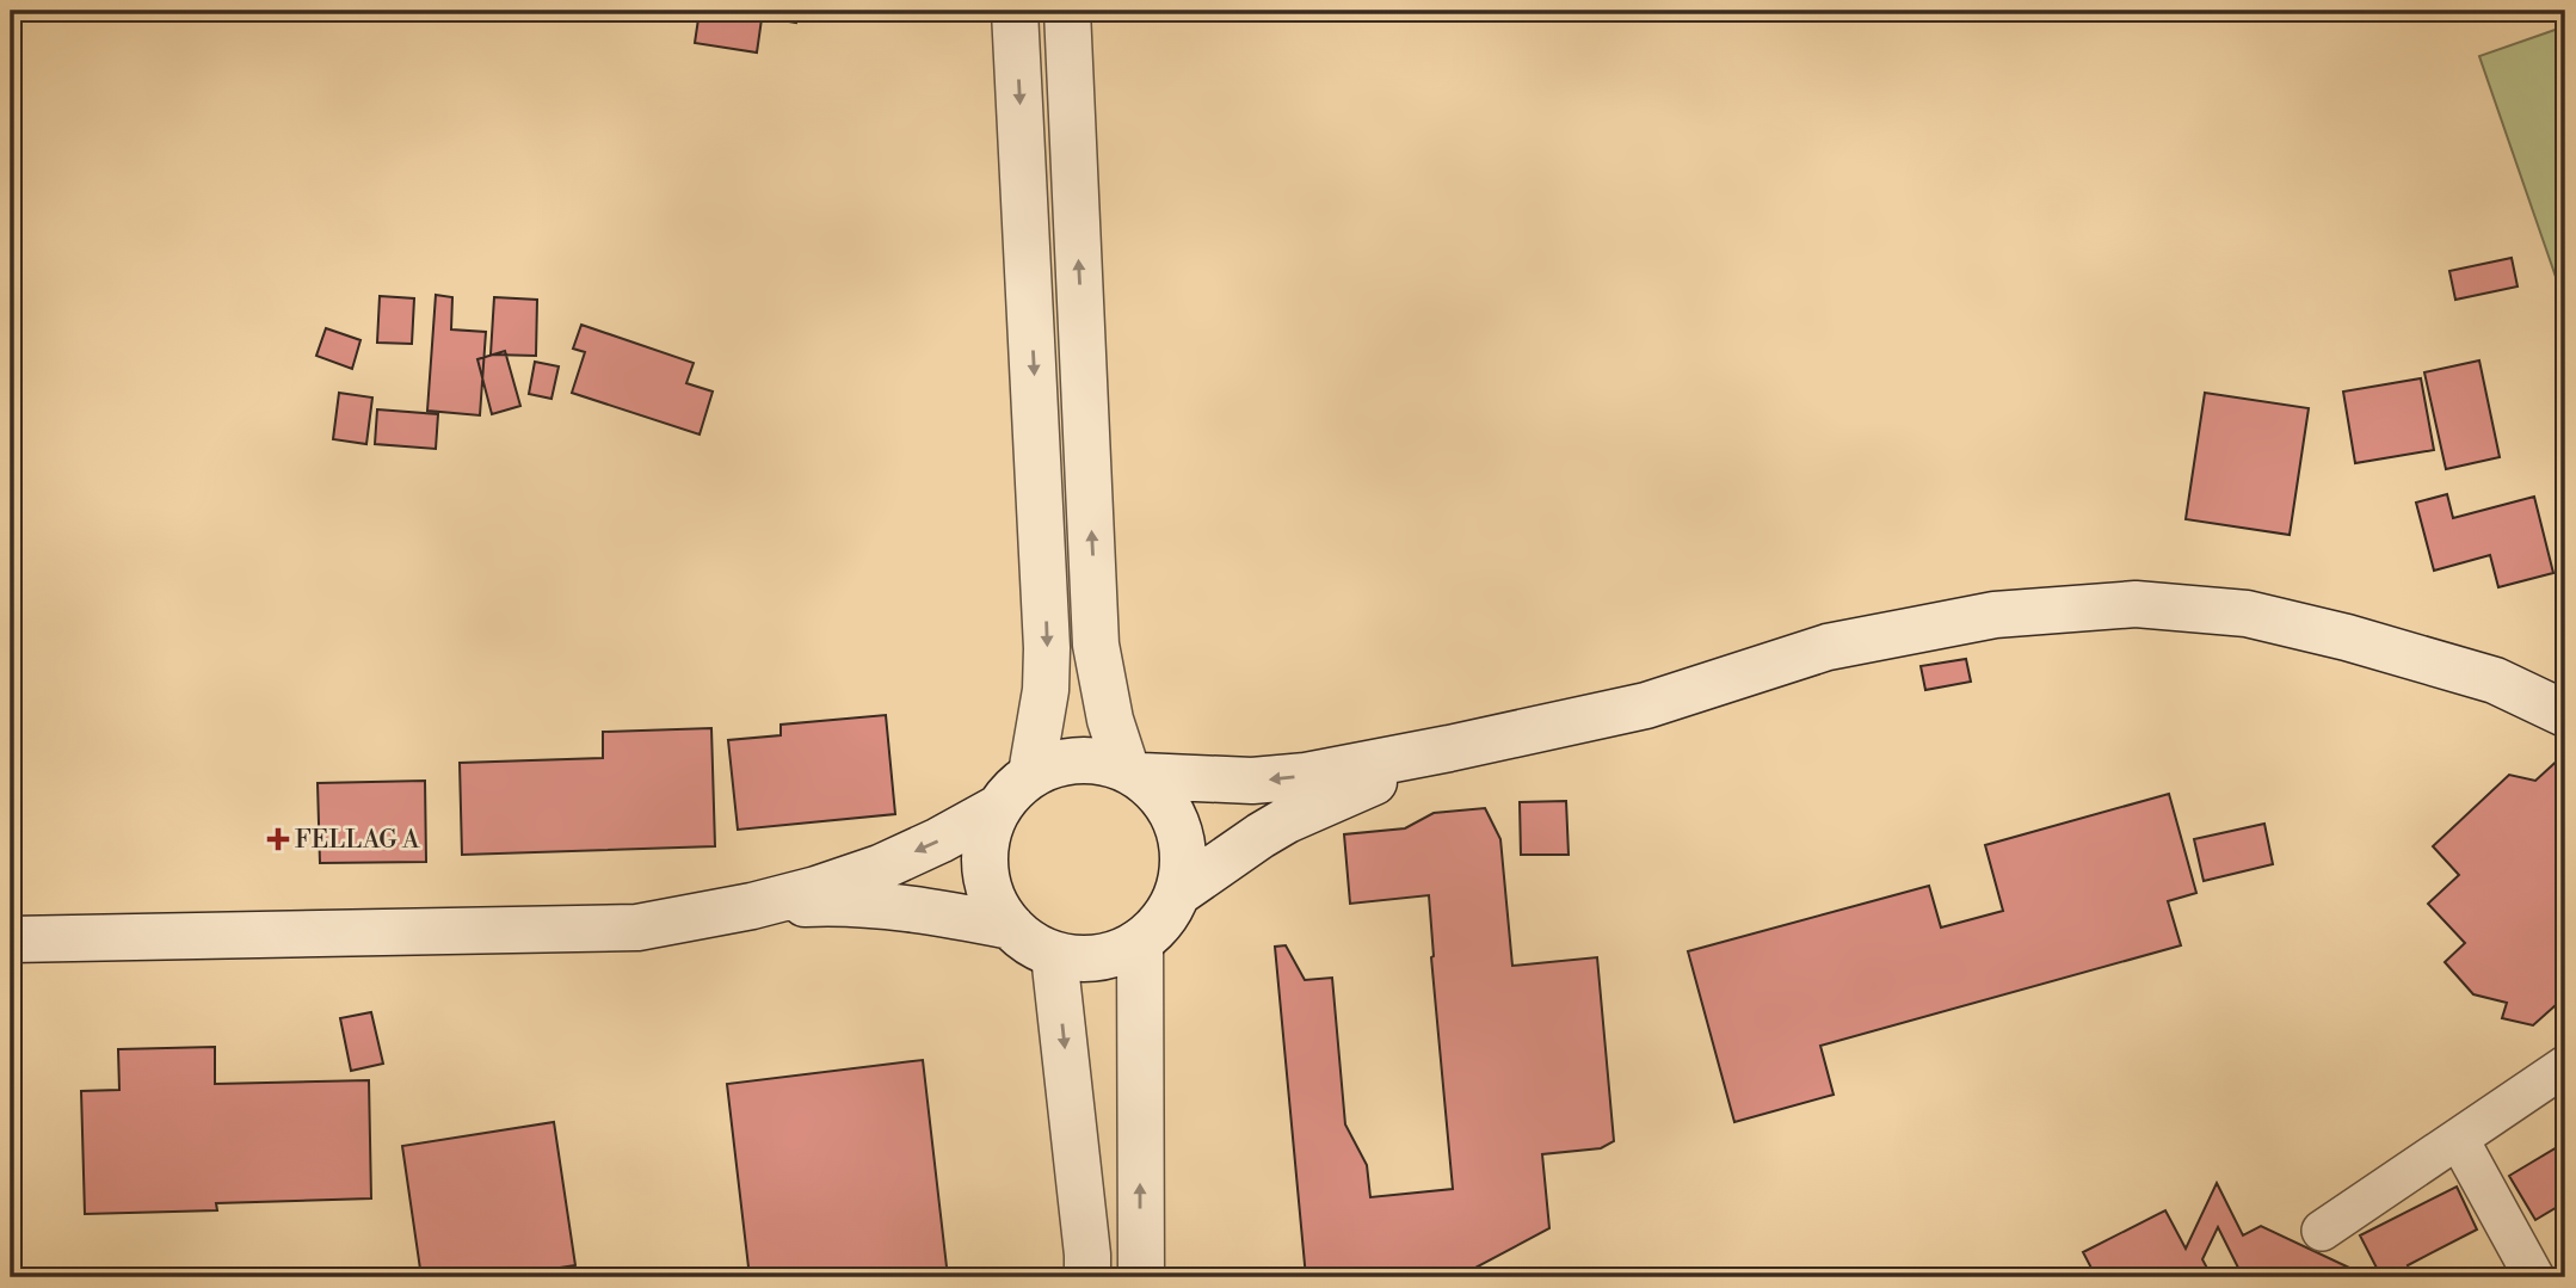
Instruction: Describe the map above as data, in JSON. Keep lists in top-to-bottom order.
{
  "places": {
    "health": ["FELLAG A"]
  }
}
